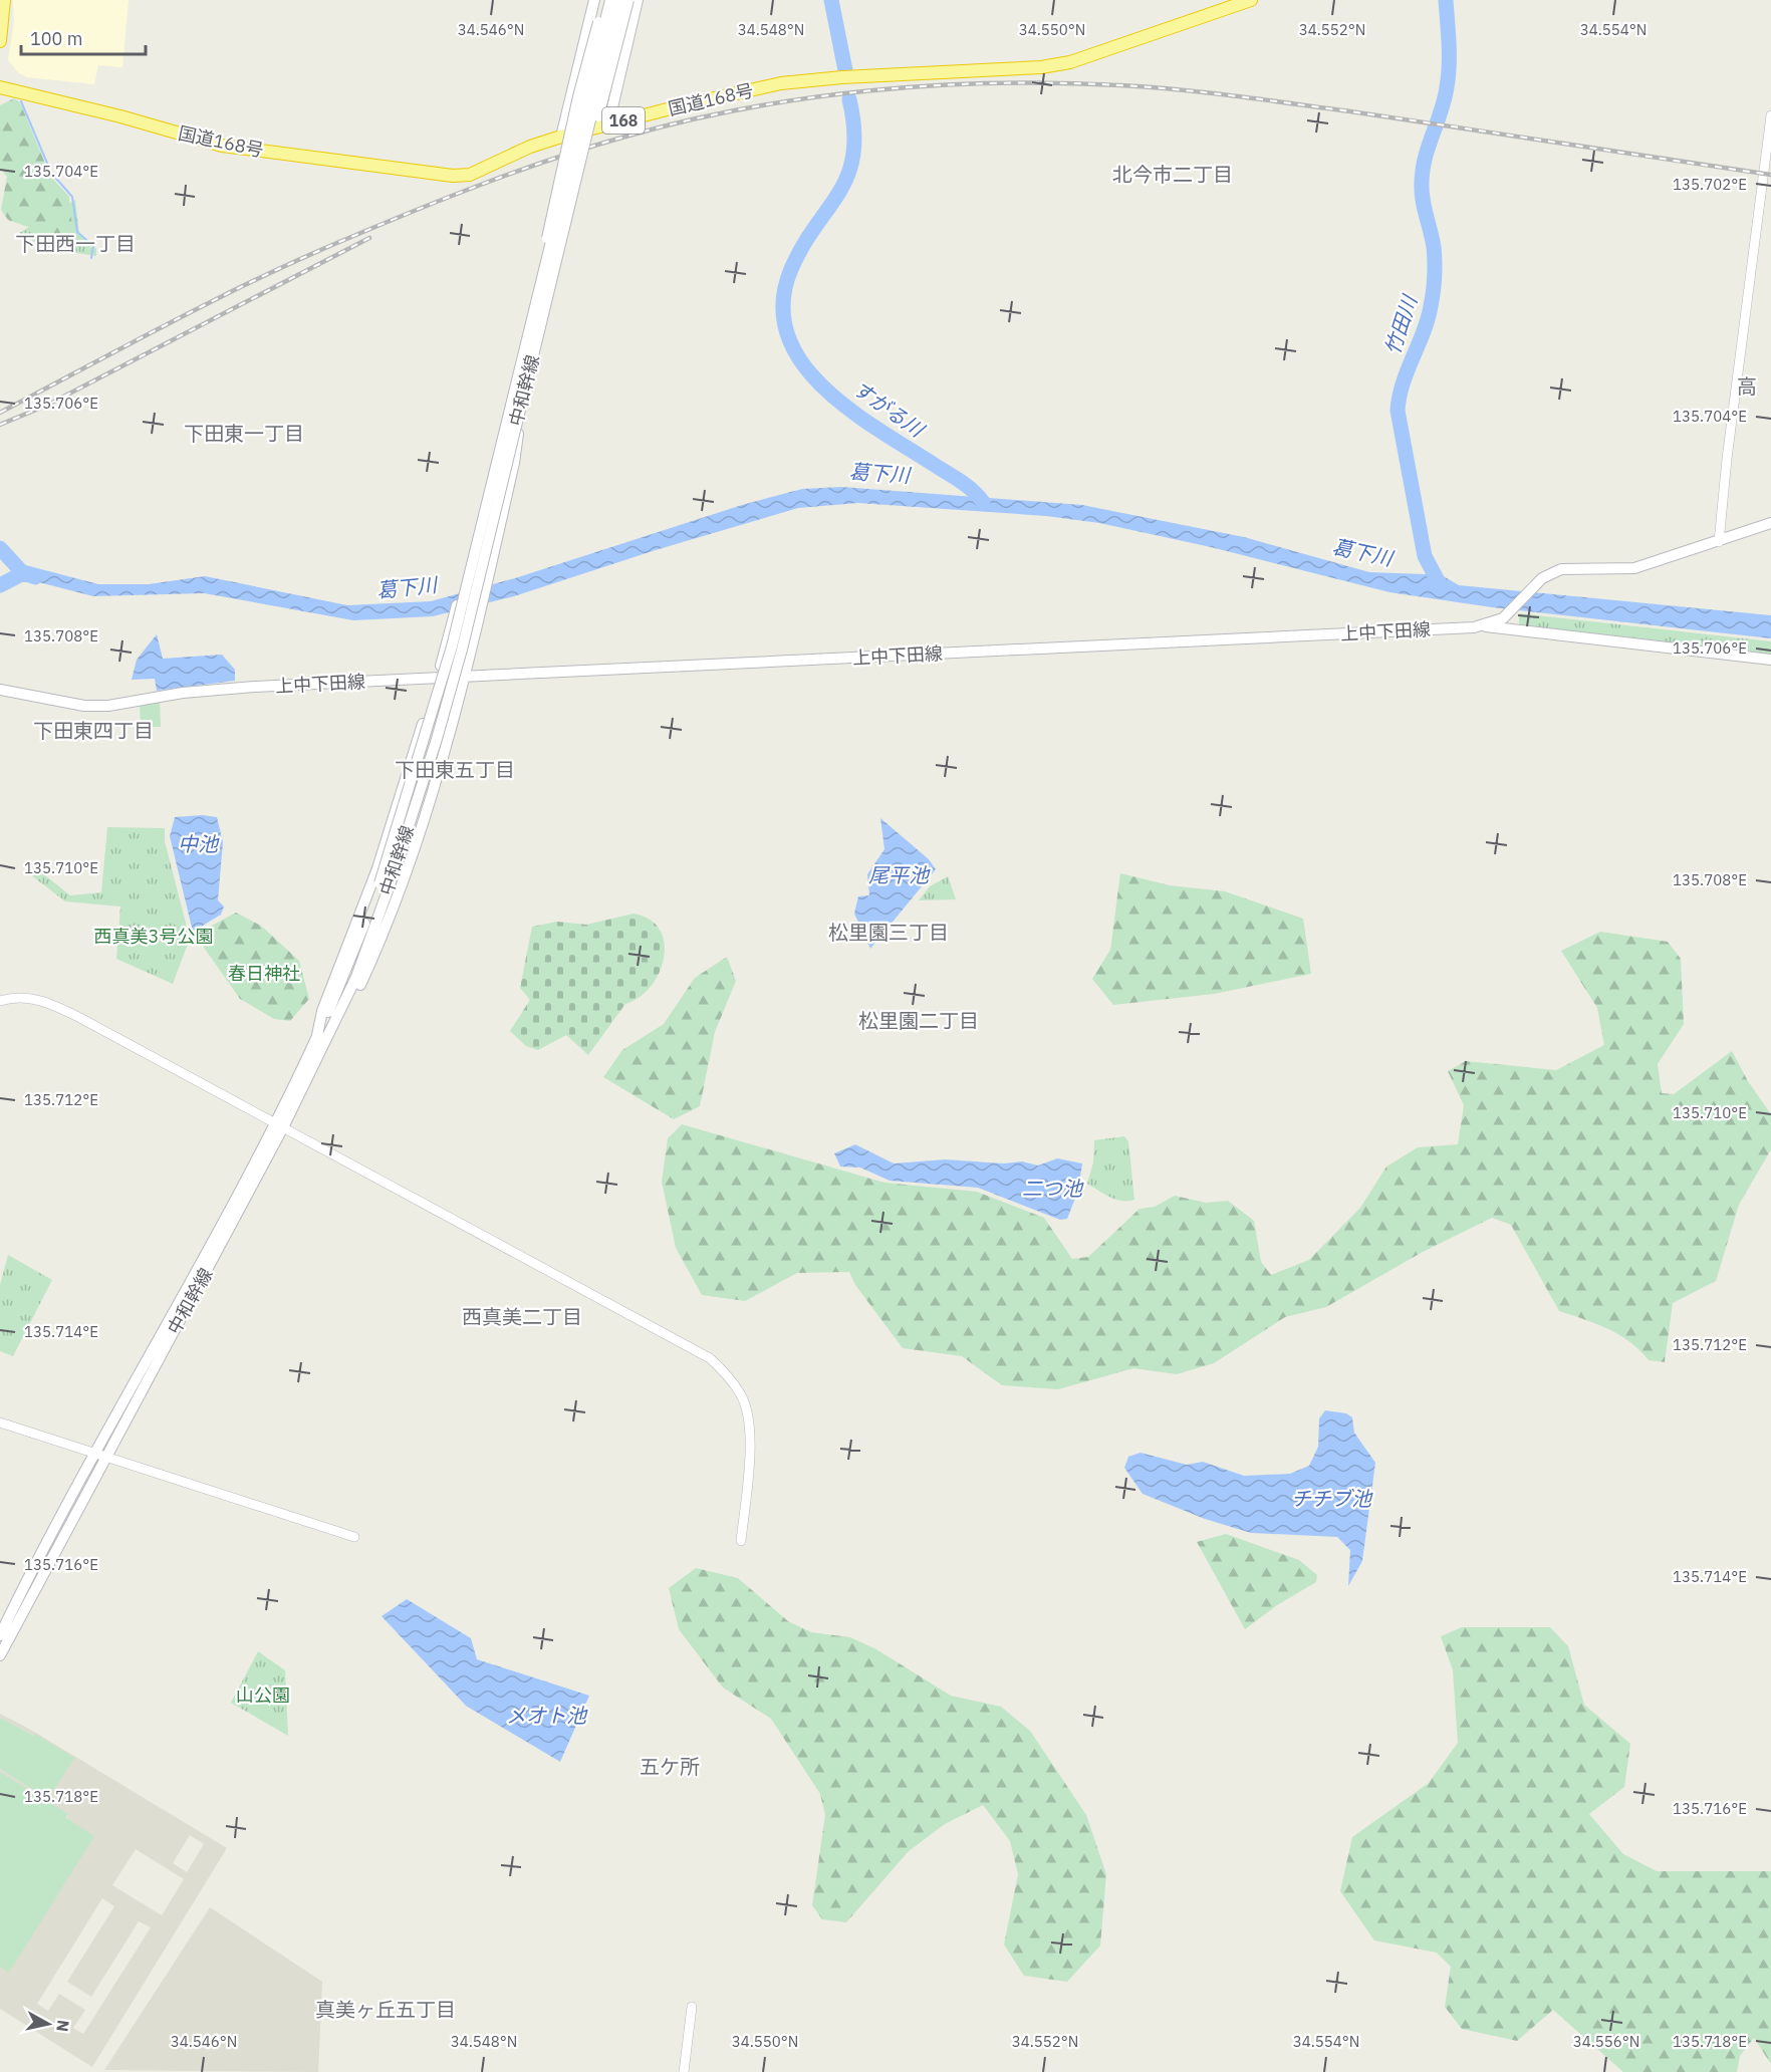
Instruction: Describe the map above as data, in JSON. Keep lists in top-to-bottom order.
{
  "streets": {
    "highway": ["国道168号", "168"],
    "main road": ["中和幹線", "上中下田線"]
  },
  "districts": [
    "北今市二丁目",
    "下田西一丁目",
    "高",
    "下田東一丁目",
    "下田東四丁目",
    "下田東五丁目",
    "松里園三丁目",
    "松里園二丁目",
    "西真美二丁目",
    "五ケ所",
    "真美ヶ丘五丁目"
  ],
  "water": [
    "竹田川",
    "すがる川",
    "葛下川",
    "中池",
    "尾平池",
    "二つ池",
    "チチブ池",
    "メオト池"
  ],
  "parks": ["西真美3号公園", "春日神社", "山公園"],
  "scale_bar": "100 m",
  "north": "right",
  "coordinates": [
    "34.546°N",
    "34.548°N",
    "34.550°N",
    "34.552°N",
    "34.554°N",
    "135.704°E",
    "135.702°E",
    "135.706°E",
    "135.708°E",
    "135.710°E",
    "135.712°E",
    "135.714°E",
    "135.716°E",
    "135.718°E",
    "34.556°N"
  ]
}
